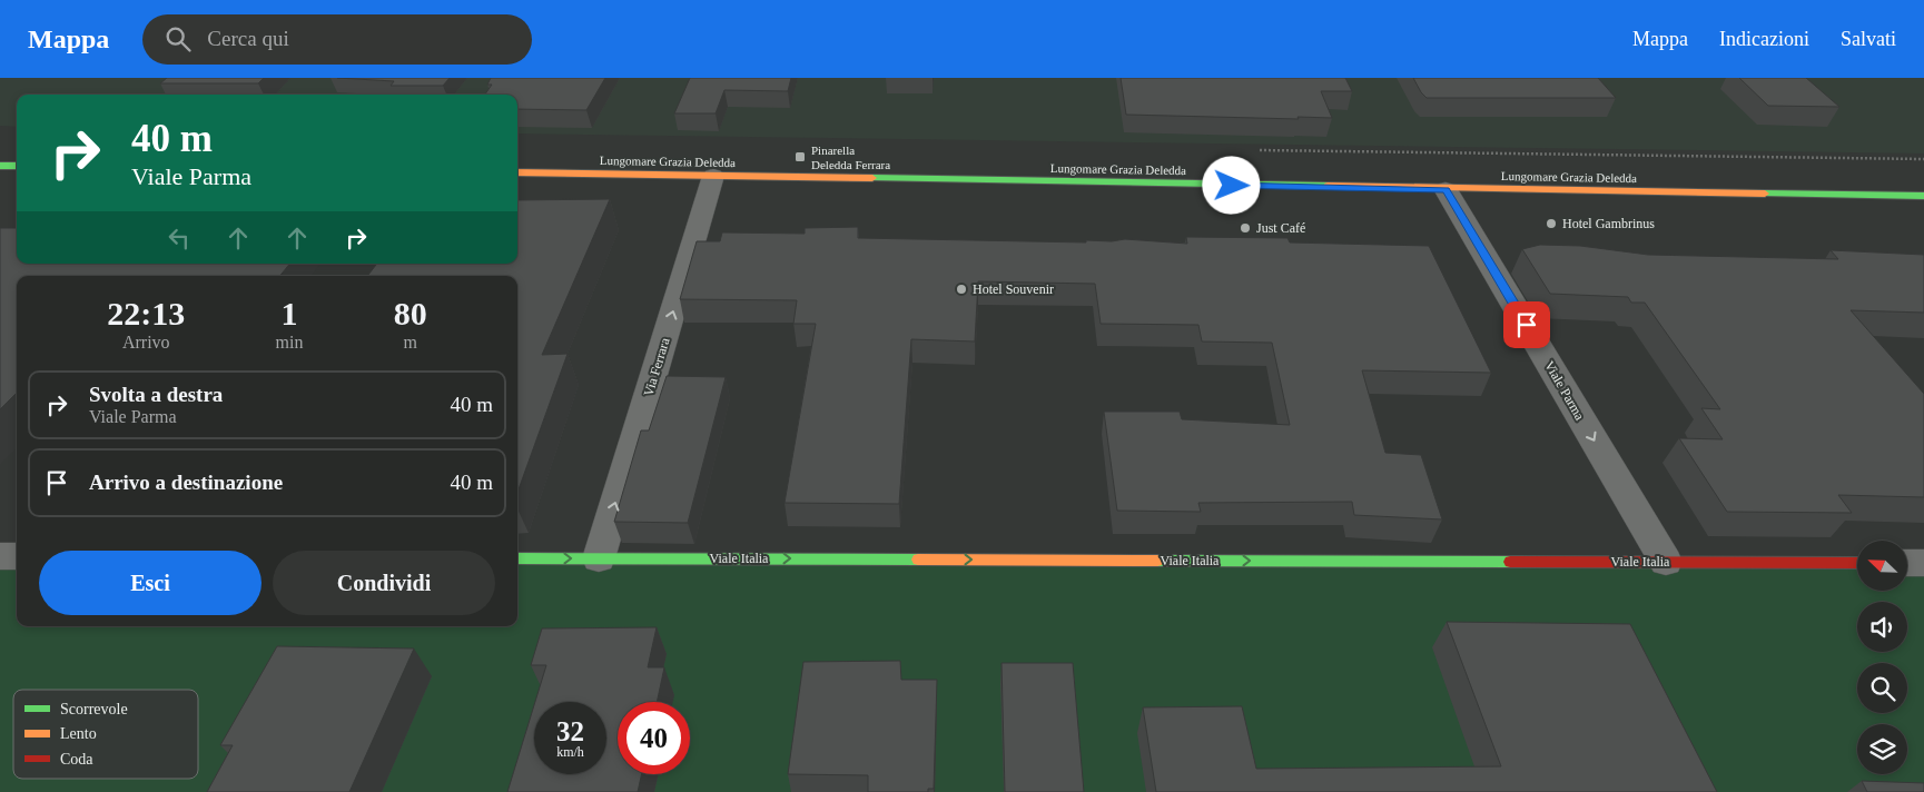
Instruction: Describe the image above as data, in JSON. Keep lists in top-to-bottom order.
{
  "streets": {
    "street": [
      "Lungomare Grazia Deledda",
      "Via Ferrara",
      "Viale Parma",
      "Viale Italia"
    ]
  },
  "crossings": [
    ["Lungomare Grazia Deledda", "Via Ferrara"],
    ["Lungomare Grazia Deledda", "Viale Parma"],
    ["Via Ferrara", "Viale Italia"],
    ["Viale Parma", "Viale Italia"]
  ],
  "one_way": ["Via Ferrara", "Viale Parma", "Viale Italia"],
  "places": {
    "transit": ["Pinarella Deledda Ferrara"],
    "other": ["Hotel Gambrinus", "Just Café", "Hotel Souvenir"]
  },
  "legend": ["Scorrevole", "Lento", "Coda"],
  "north": "top left",
  "page": {
    "header": "Mappa",
    "search": "Cerca qui",
    "nav": ["Mappa", "Indicazioni", "Salvati"],
    "turn": ["40 m", "Viale Parma"],
    "eta": [
      "22:13",
      "Arrivo",
      "1",
      "min",
      "80",
      "m"
    ],
    "list": [
      {
        "name": "Svolta a destra",
        "note": "Viale Parma",
        "value": "40 m"
      },
      {
        "name": "Arrivo a destinazione",
        "value": "40 m"
      }
    ],
    "buttons": ["Esci", "Condividi"],
    "speed": "32 km/h",
    "limit": "40"
  }
}
